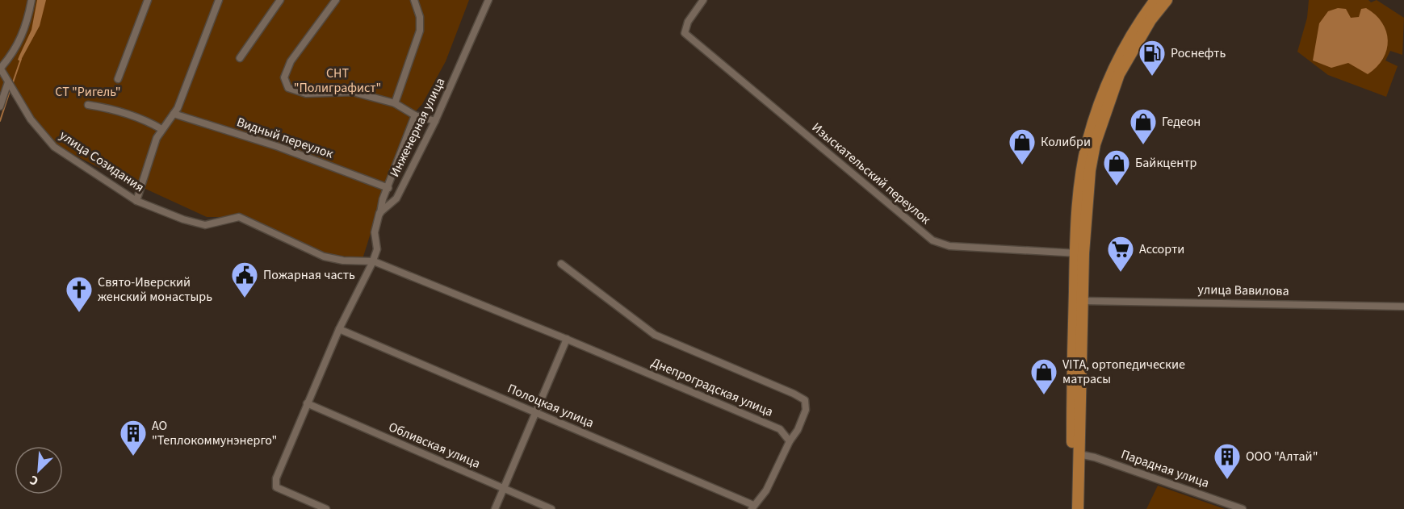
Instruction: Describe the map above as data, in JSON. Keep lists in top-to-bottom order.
{
  "streets": {
    "street": [
      "Инженерная улица",
      "Видный переулок",
      "улица Созидания",
      "Изыскательский переулок",
      "улица Вавилова",
      "Днепроградская улица",
      "Полоцкая улица",
      "Обливская улица",
      "Парадная улица"
    ]
  },
  "crossings": [
    ["улица Созидания", "Днепроградская улица"]
  ],
  "parks": ["СНТ \"Полиграфист\"", "СТ \"Ригель\""],
  "places": {
    "fuel station": ["Роснефть"],
    "shop": [
      "Гедеон",
      "Колибри",
      "Байкцентр",
      "VITA, ортопедические матрасы"
    ],
    "supermarket": ["Ассорти"],
    "public building": ["Пожарная часть"],
    "church": ["Свято-Иверский женский монастырь"],
    "building": ["АО \"Теплокоммунэнерго\"", "ООО \"Алтай\""]
  },
  "north": "bottom left"
}
